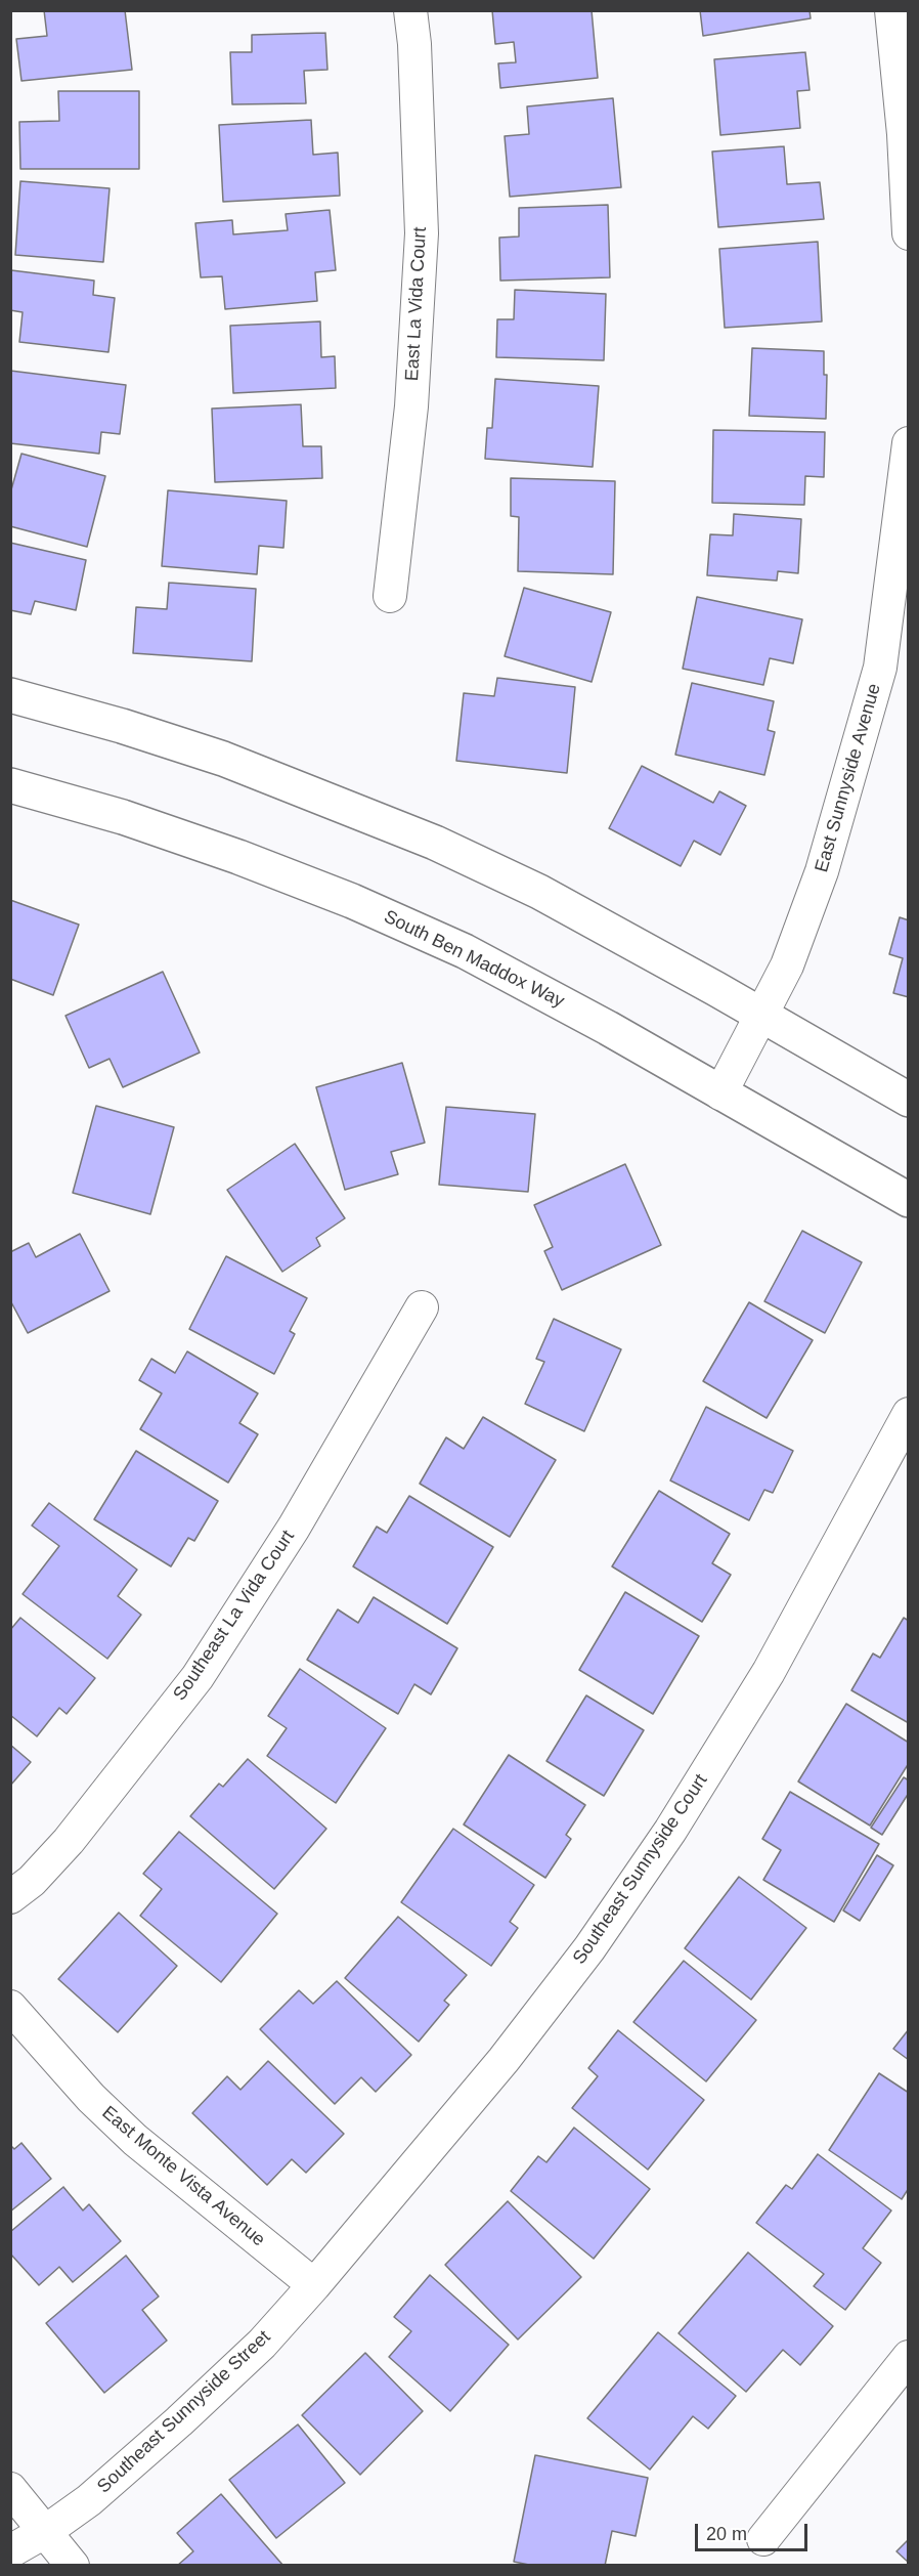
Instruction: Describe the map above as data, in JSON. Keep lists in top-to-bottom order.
{
  "streets": {
    "main road": ["South Ben Maddox Way"],
    "street": [
      "East La Vida Court",
      "East Sunnyside Avenue",
      "Southeast La Vida Court",
      "Southeast Sunnyside Court",
      "East Monte Vista Avenue",
      "Southeast Sunnyside Street"
    ]
  },
  "crossings": [
    ["East Sunnyside Avenue", "South Ben Maddox Way"],
    ["Southeast Sunnyside Court", "East Monte Vista Avenue"],
    ["Southeast Sunnyside Court", "Southeast Sunnyside Street"],
    ["East Monte Vista Avenue", "Southeast Sunnyside Street"]
  ],
  "scale_bar": "20 m"
}
